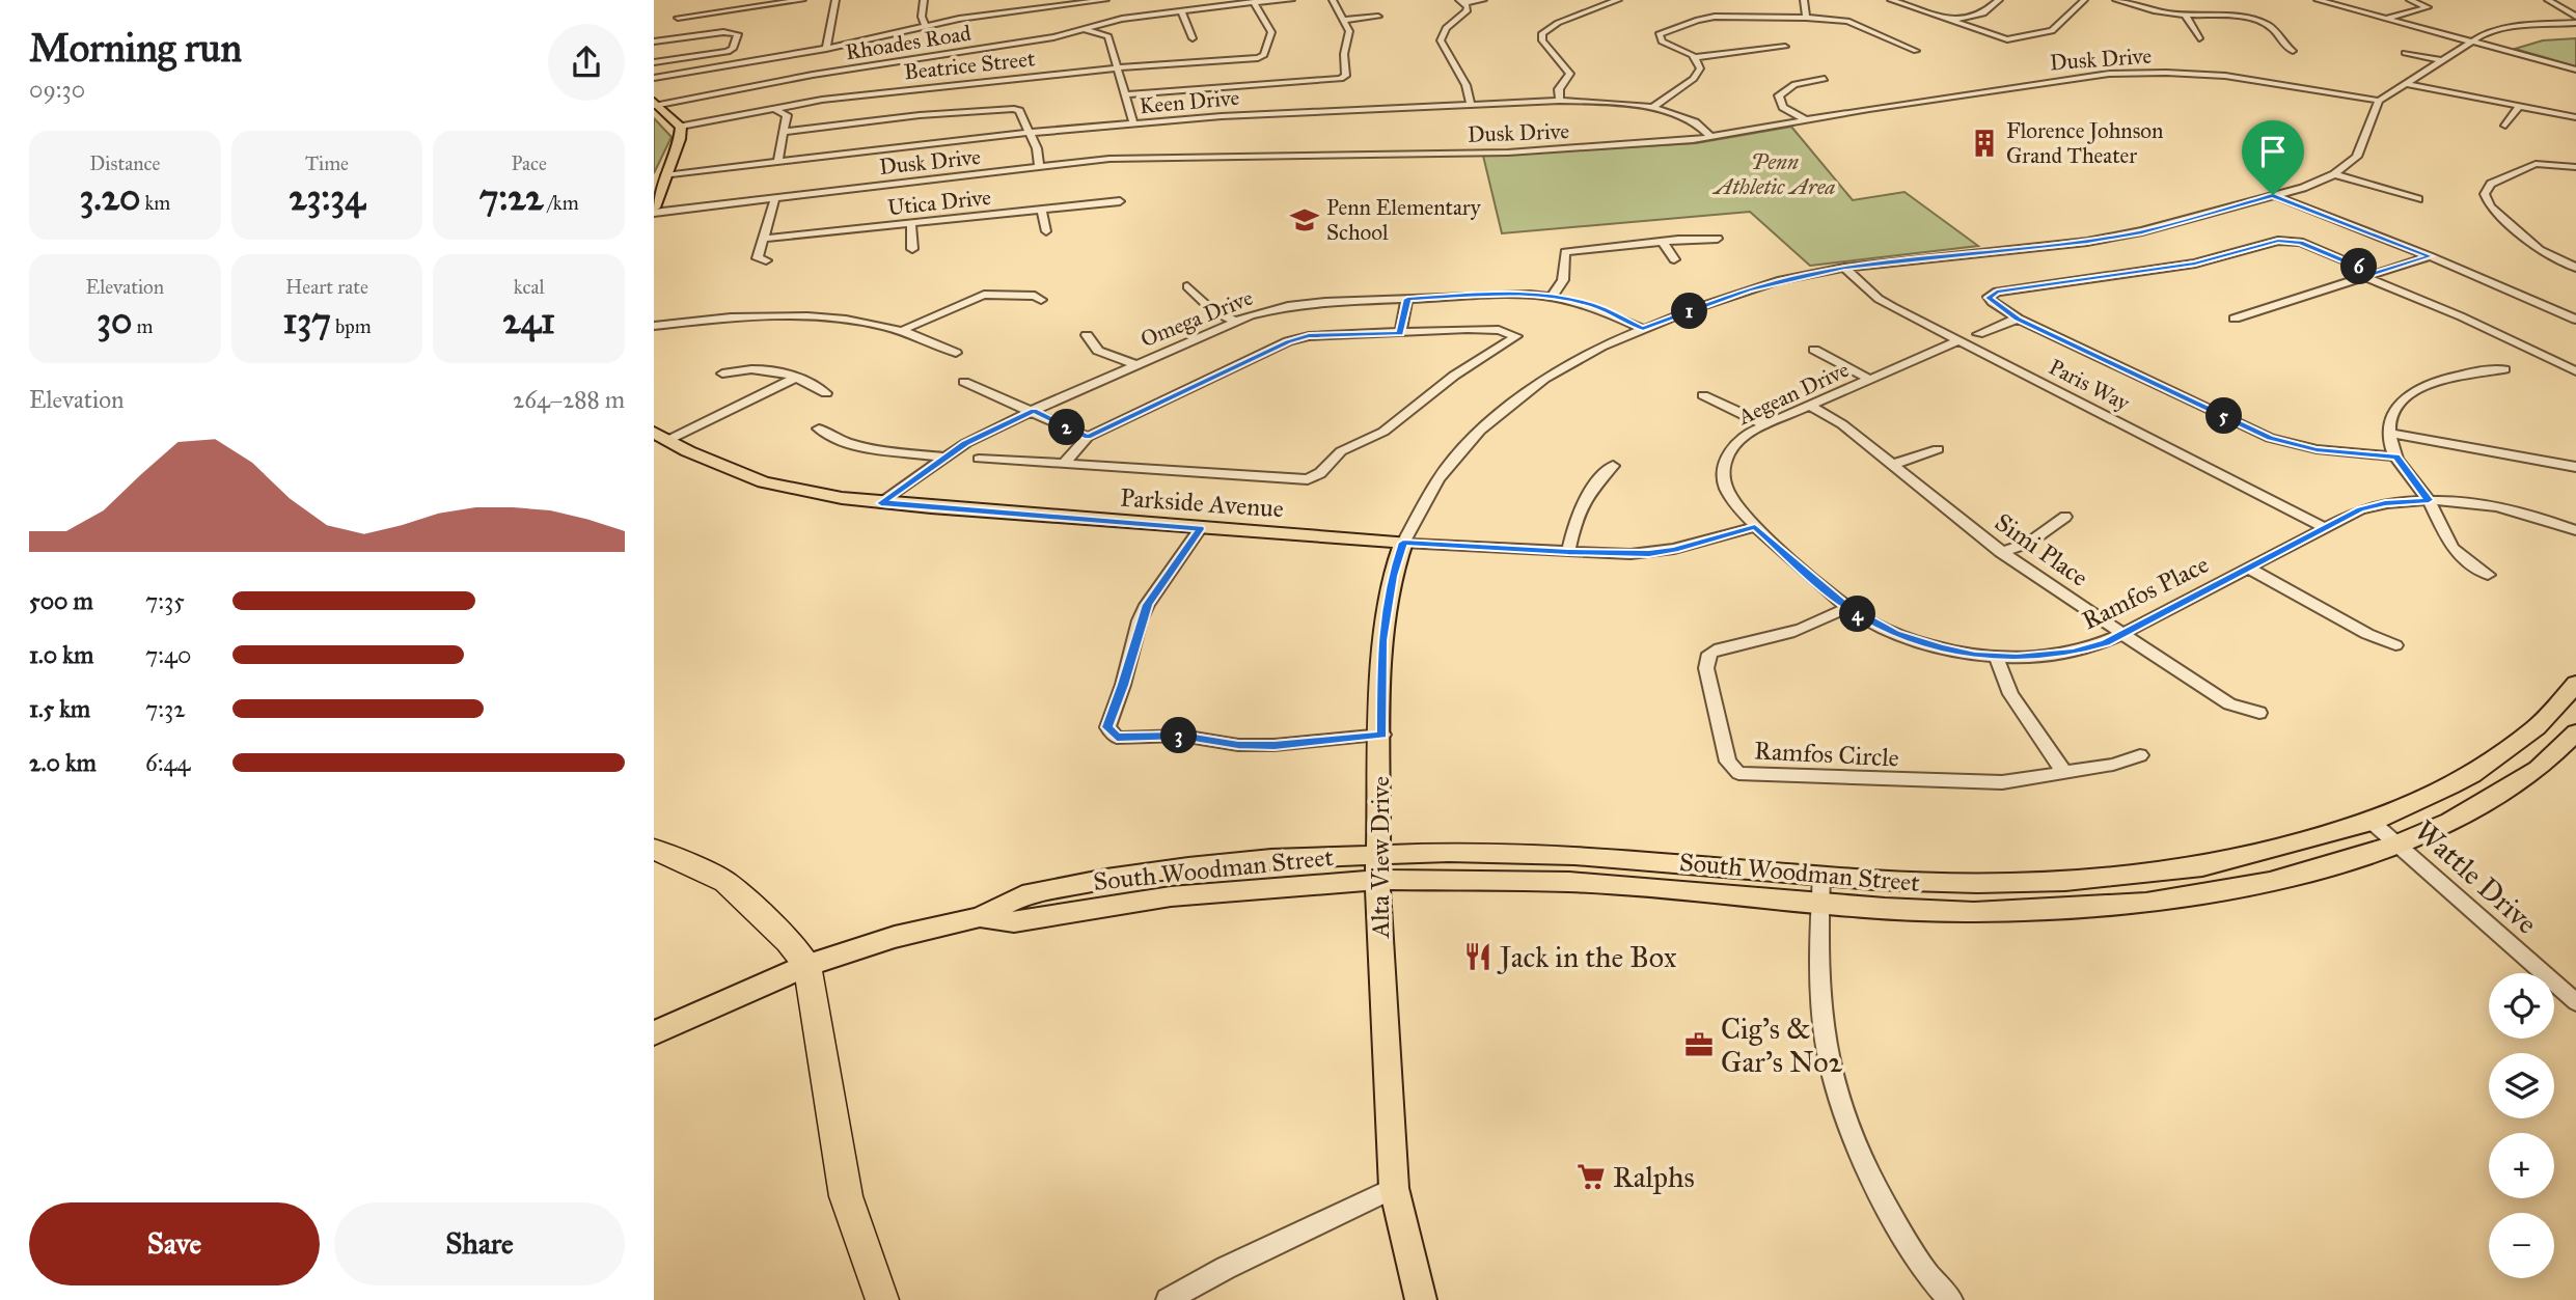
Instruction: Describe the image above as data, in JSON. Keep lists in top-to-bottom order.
{
  "streets": {
    "main road": ["Parkside Avenue", "Alta View Drive", "South Woodman Street"],
    "street": [
      "Rhoades Road",
      "Dusk Drive",
      "Beatrice Street",
      "Keen Drive",
      "Utica Drive",
      "Omega Drive",
      "Paris Way",
      "Aegean Drive",
      "Simi Place",
      "Ramfos Place",
      "Ramfos Circle",
      "Wattle Drive"
    ]
  },
  "crossings": [
    ["Rhoades Road", "Beatrice Street"],
    ["Dusk Drive", "Keen Drive"],
    ["Dusk Drive", "Alta View Drive"],
    ["Omega Drive", "Parkside Avenue"],
    ["Omega Drive", "Alta View Drive"],
    ["Paris Way", "Aegean Drive"],
    ["Paris Way", "Ramfos Place"],
    ["Paris Way", "Alta View Drive"],
    ["Aegean Drive", "Parkside Avenue"],
    ["Aegean Drive", "Simi Place"],
    ["Aegean Drive", "Ramfos Place"],
    ["Parkside Avenue", "Ramfos Place"],
    ["Parkside Avenue", "Alta View Drive"],
    ["Simi Place", "Ramfos Place"],
    ["Ramfos Place", "Ramfos Circle"],
    ["Alta View Drive", "South Woodman Street"],
    ["South Woodman Street", "Wattle Drive"]
  ],
  "parks": ["Penn Athletic Area"],
  "places": {
    "building": ["Florence Johnson Grand Theater"],
    "school or university": ["Penn Elementary School"],
    "restaurant": ["Jack in the Box"],
    "office": ["Cig's & Gar's No2"],
    "supermarket": ["Ralphs"]
  },
  "page": {
    "heading": ["Morning run", "09:30"],
    "stats": [
      ["Distance", "3.20 km"],
      ["Time", "23:34"],
      ["Pace", "7:22 /km"],
      ["Elevation", "30 m"],
      ["Heart rate", "137 bpm"],
      ["kcal", "241"]
    ],
    "pins": [
      "6",
      "1",
      "5",
      "2",
      "4",
      "3"
    ],
    "chart": ["Elevation", "264–288 m"],
    "list": [
      {
        "name": "500 m",
        "note": "7:35"
      },
      {
        "name": "1.0 km",
        "note": "7:40"
      },
      {
        "name": "1.5 km",
        "note": "7:32"
      },
      {
        "name": "2.0 km",
        "note": "6:44"
      }
    ],
    "map_buttons": ["+", "−"],
    "buttons": ["Save", "Share"]
  }
}
